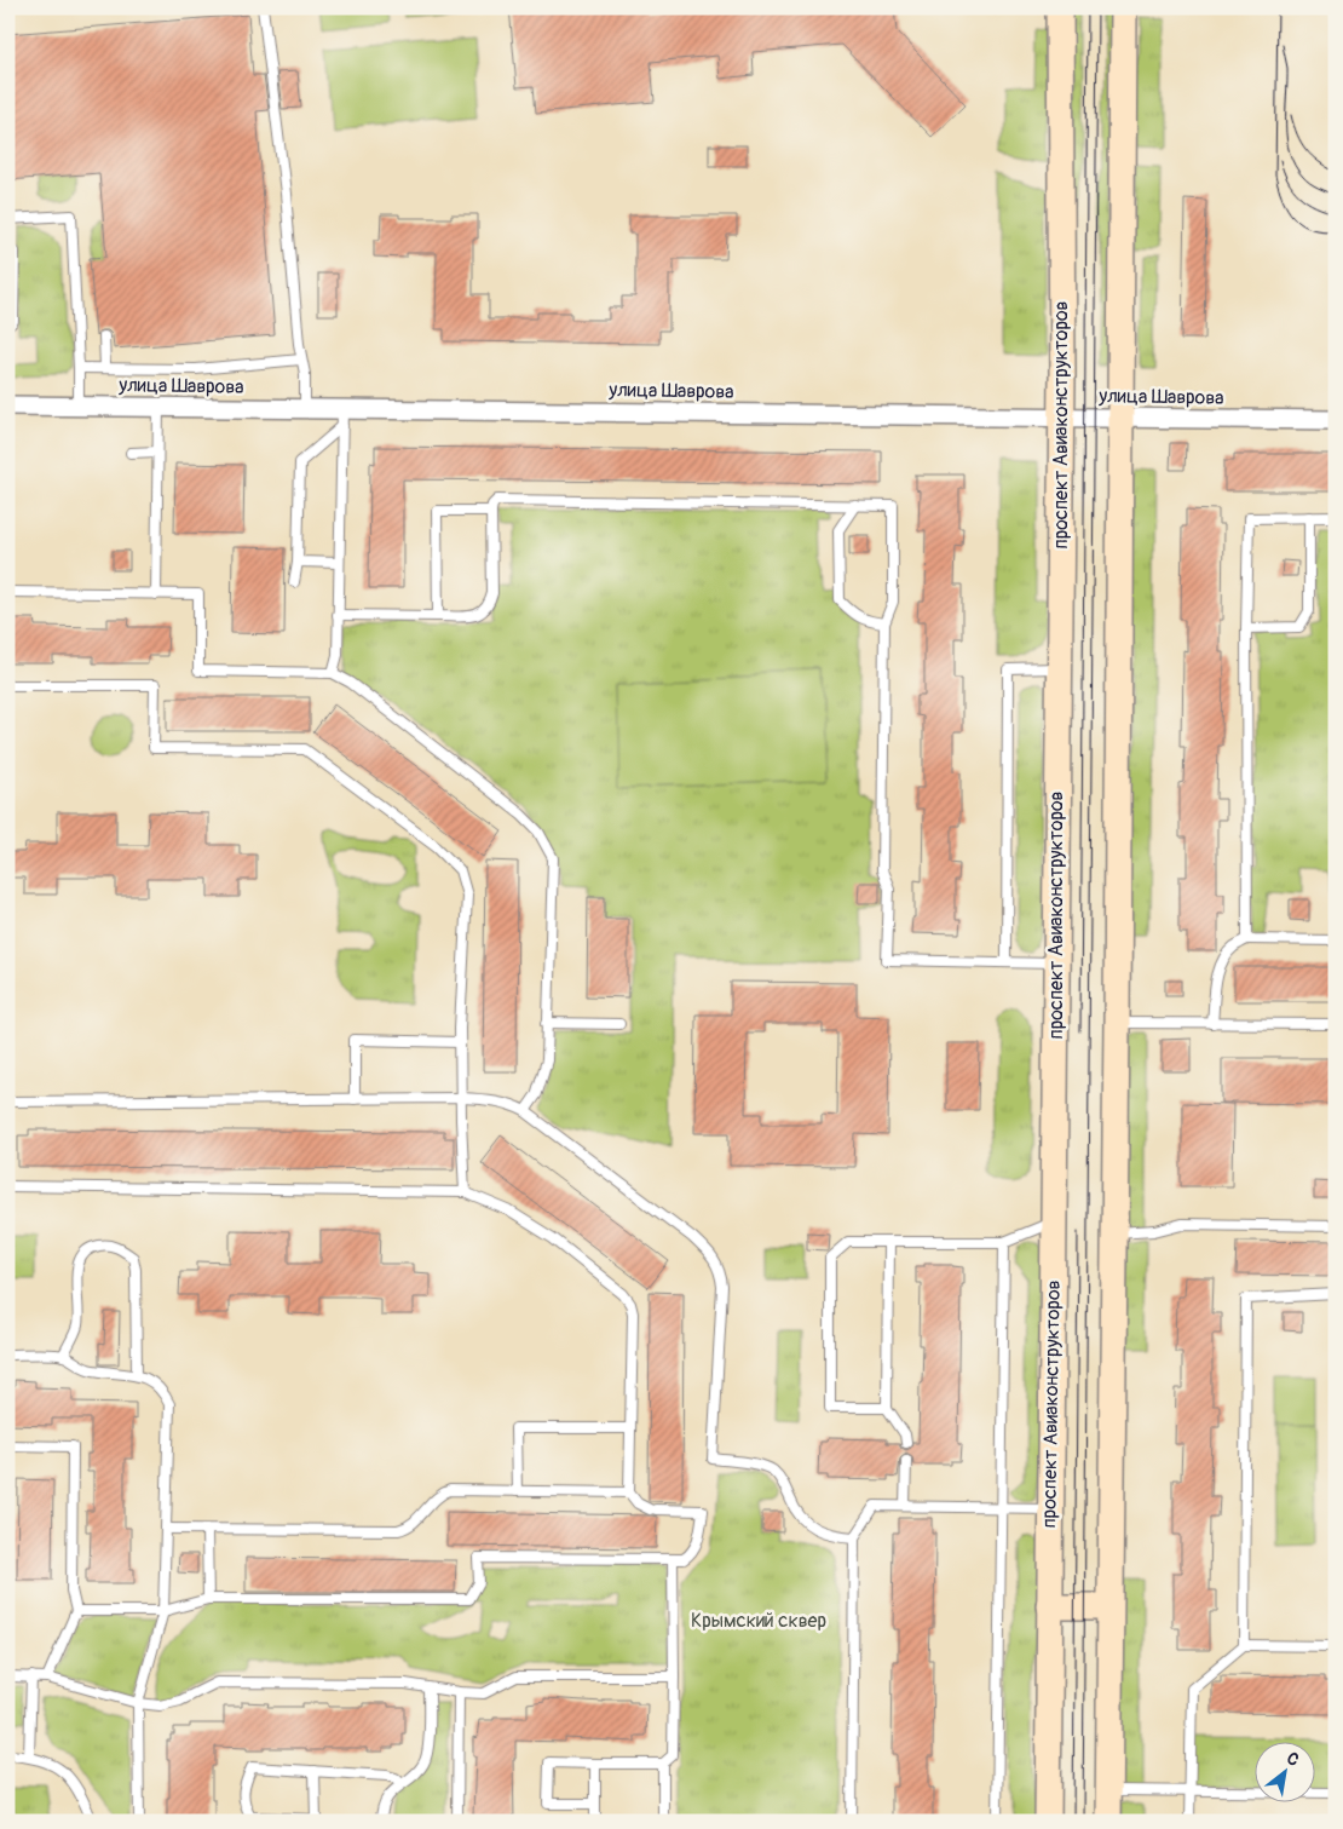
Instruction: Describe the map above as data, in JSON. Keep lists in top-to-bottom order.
{
  "streets": {
    "street": ["улица Шаврова", "проспект Авиаконструкторов"]
  },
  "crossings": [
    ["улица Шаврова", "проспект Авиаконструкторов"]
  ],
  "parks": ["Крымский сквер"],
  "north": "top right"
}
